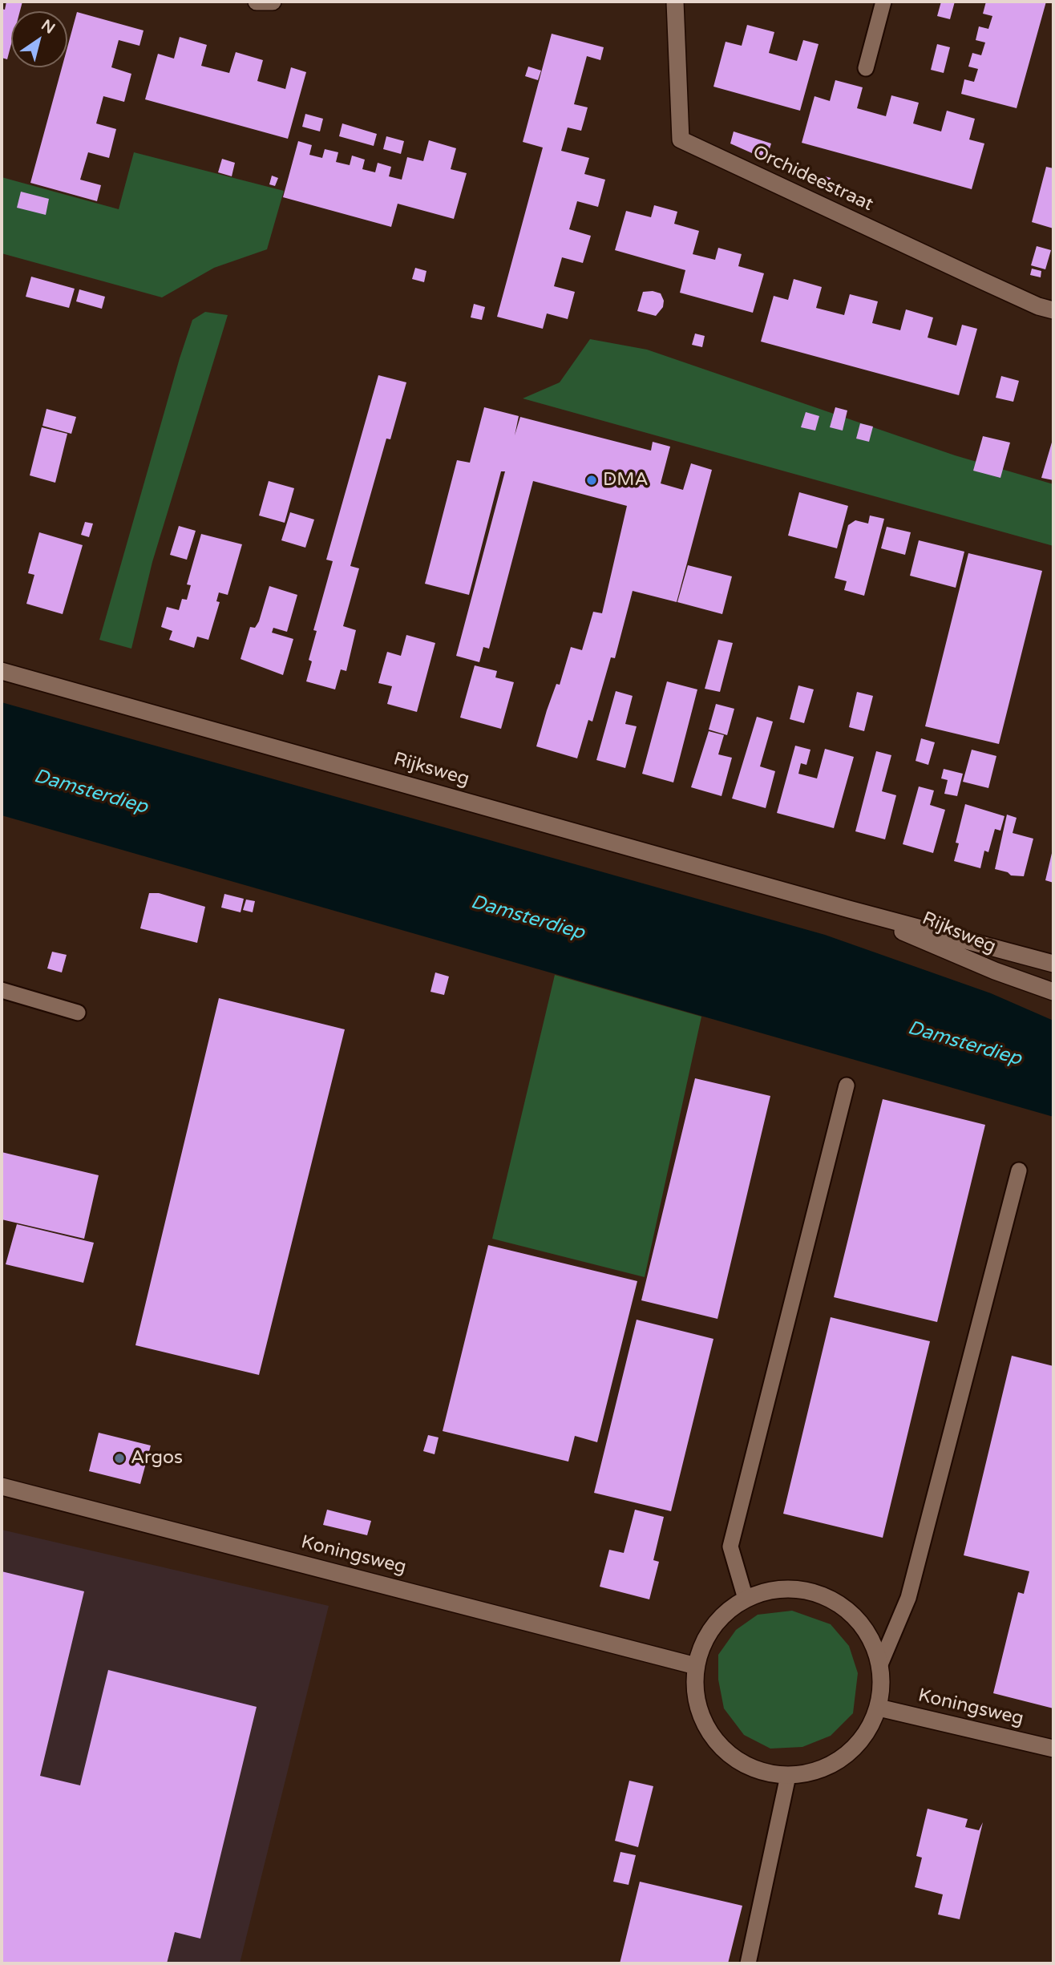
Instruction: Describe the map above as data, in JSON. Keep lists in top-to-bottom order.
{
  "streets": {
    "street": ["Orchideestraat", "Rijksweg", "Koningsweg"]
  },
  "water": ["Damsterdiep"],
  "places": ["DMA", "Argos"],
  "north": "top right"
}
